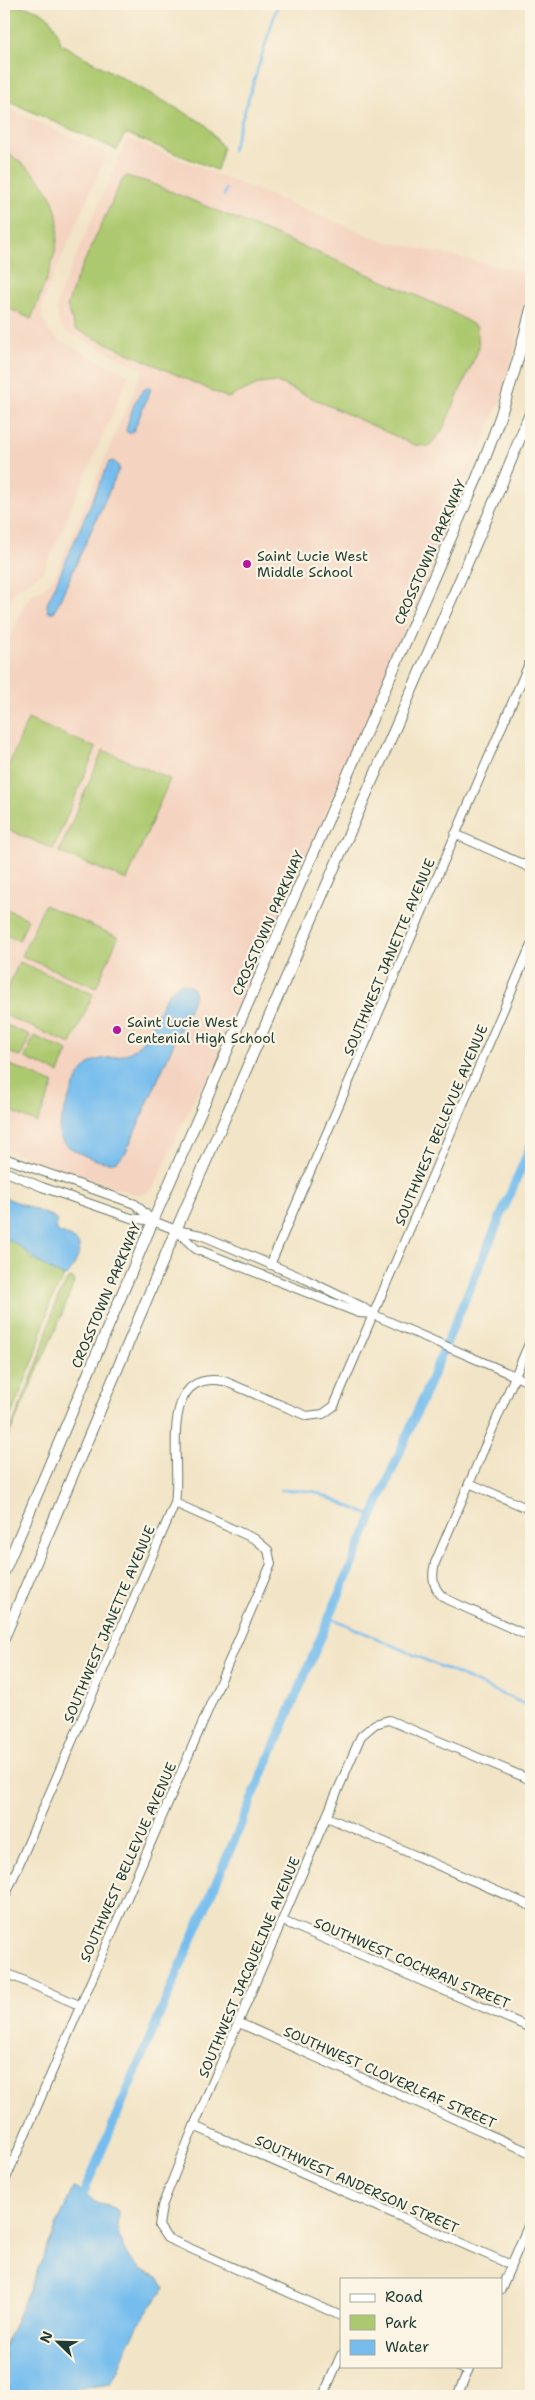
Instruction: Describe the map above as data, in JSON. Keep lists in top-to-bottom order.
{
  "streets": {
    "main road": ["CROSSTOWN PARKWAY"],
    "street": [
      "SOUTHWEST JANETTE AVENUE",
      "SOUTHWEST BELLEVUE AVENUE",
      "SOUTHWEST COCHRAN STREET",
      "SOUTHWEST JACQUELINE AVENUE",
      "SOUTHWEST CLOVERLEAF STREET",
      "SOUTHWEST ANDERSON STREET"
    ]
  },
  "crossings": [
    ["SOUTHWEST JANETTE AVENUE", "SOUTHWEST BELLEVUE AVENUE"],
    ["SOUTHWEST COCHRAN STREET", "SOUTHWEST JACQUELINE AVENUE"],
    ["SOUTHWEST JACQUELINE AVENUE", "SOUTHWEST CLOVERLEAF STREET"],
    ["SOUTHWEST JACQUELINE AVENUE", "SOUTHWEST ANDERSON STREET"]
  ],
  "places": ["Saint Lucie West Middle School", "Saint Lucie West Centenial High School"],
  "legend": ["Road", "Park", "Water"],
  "north": "top left"
}
